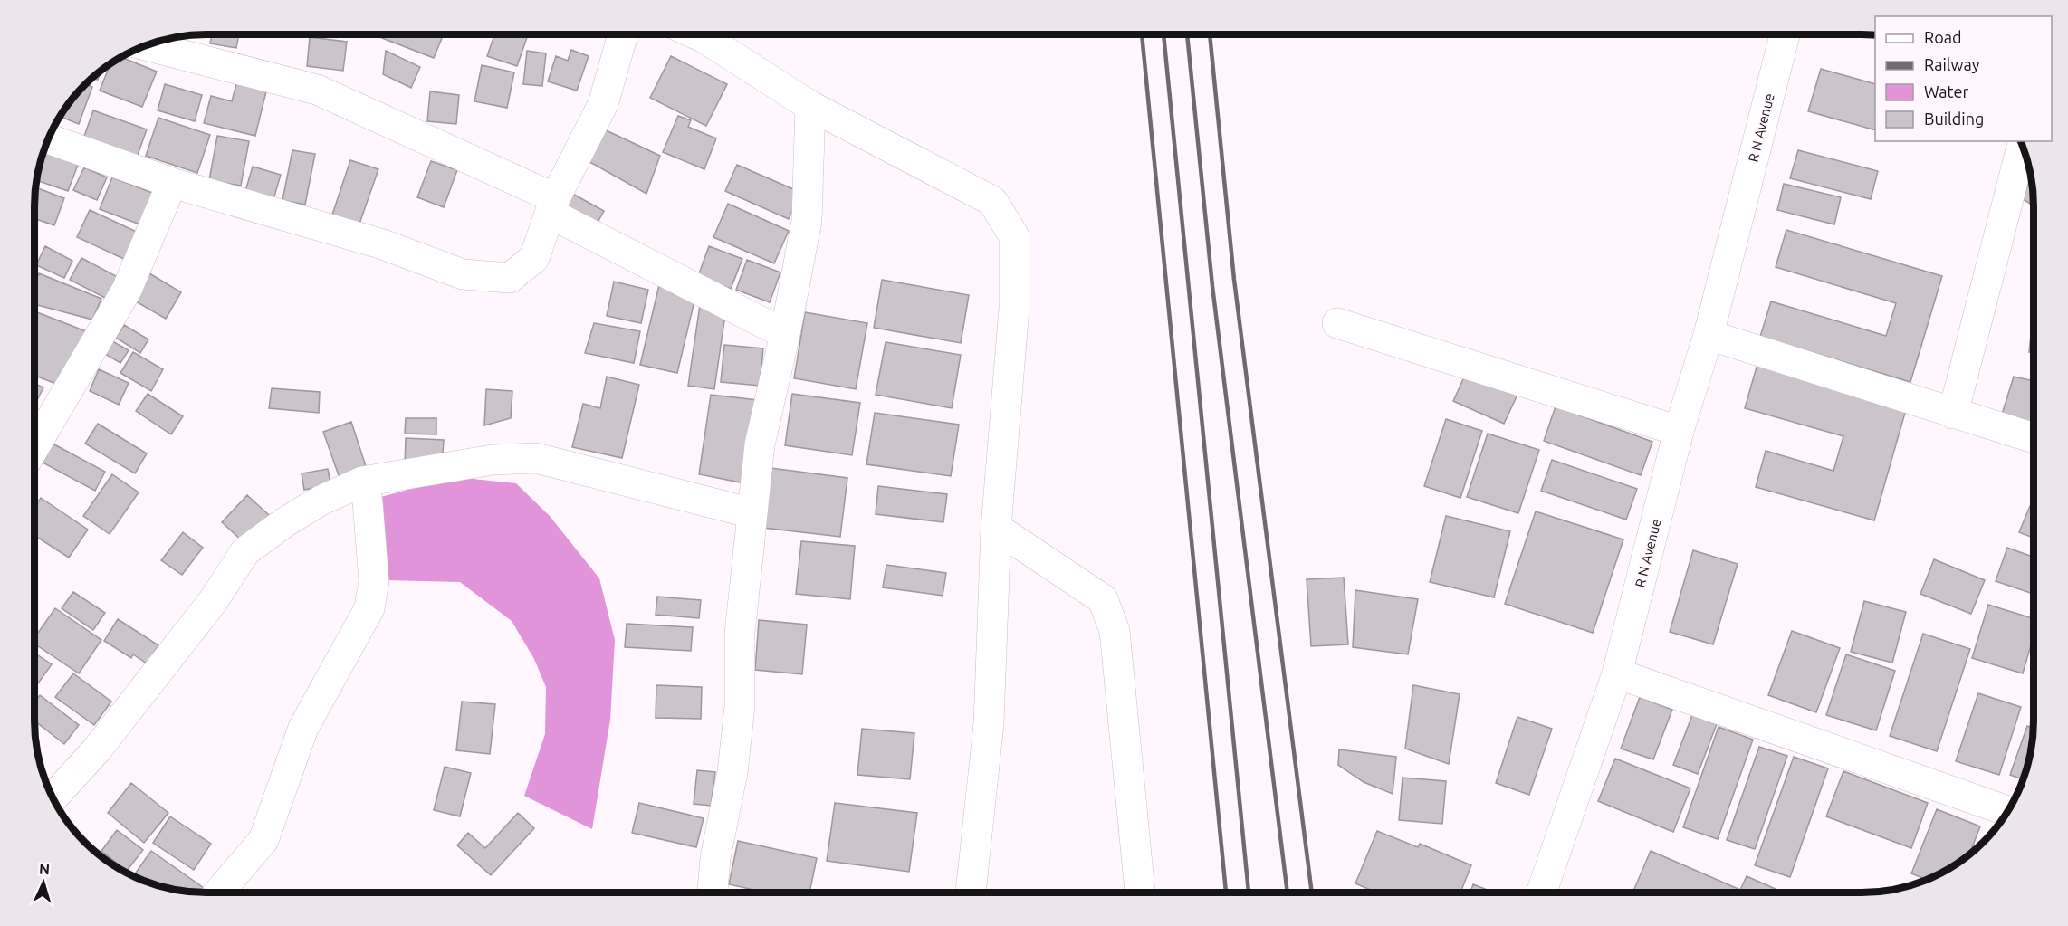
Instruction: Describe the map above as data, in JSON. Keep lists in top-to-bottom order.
{
  "streets": {
    "street": ["R N Avenue"]
  },
  "legend": [
    "Road",
    "Railway",
    "Water",
    "Building"
  ],
  "north": "top"
}
